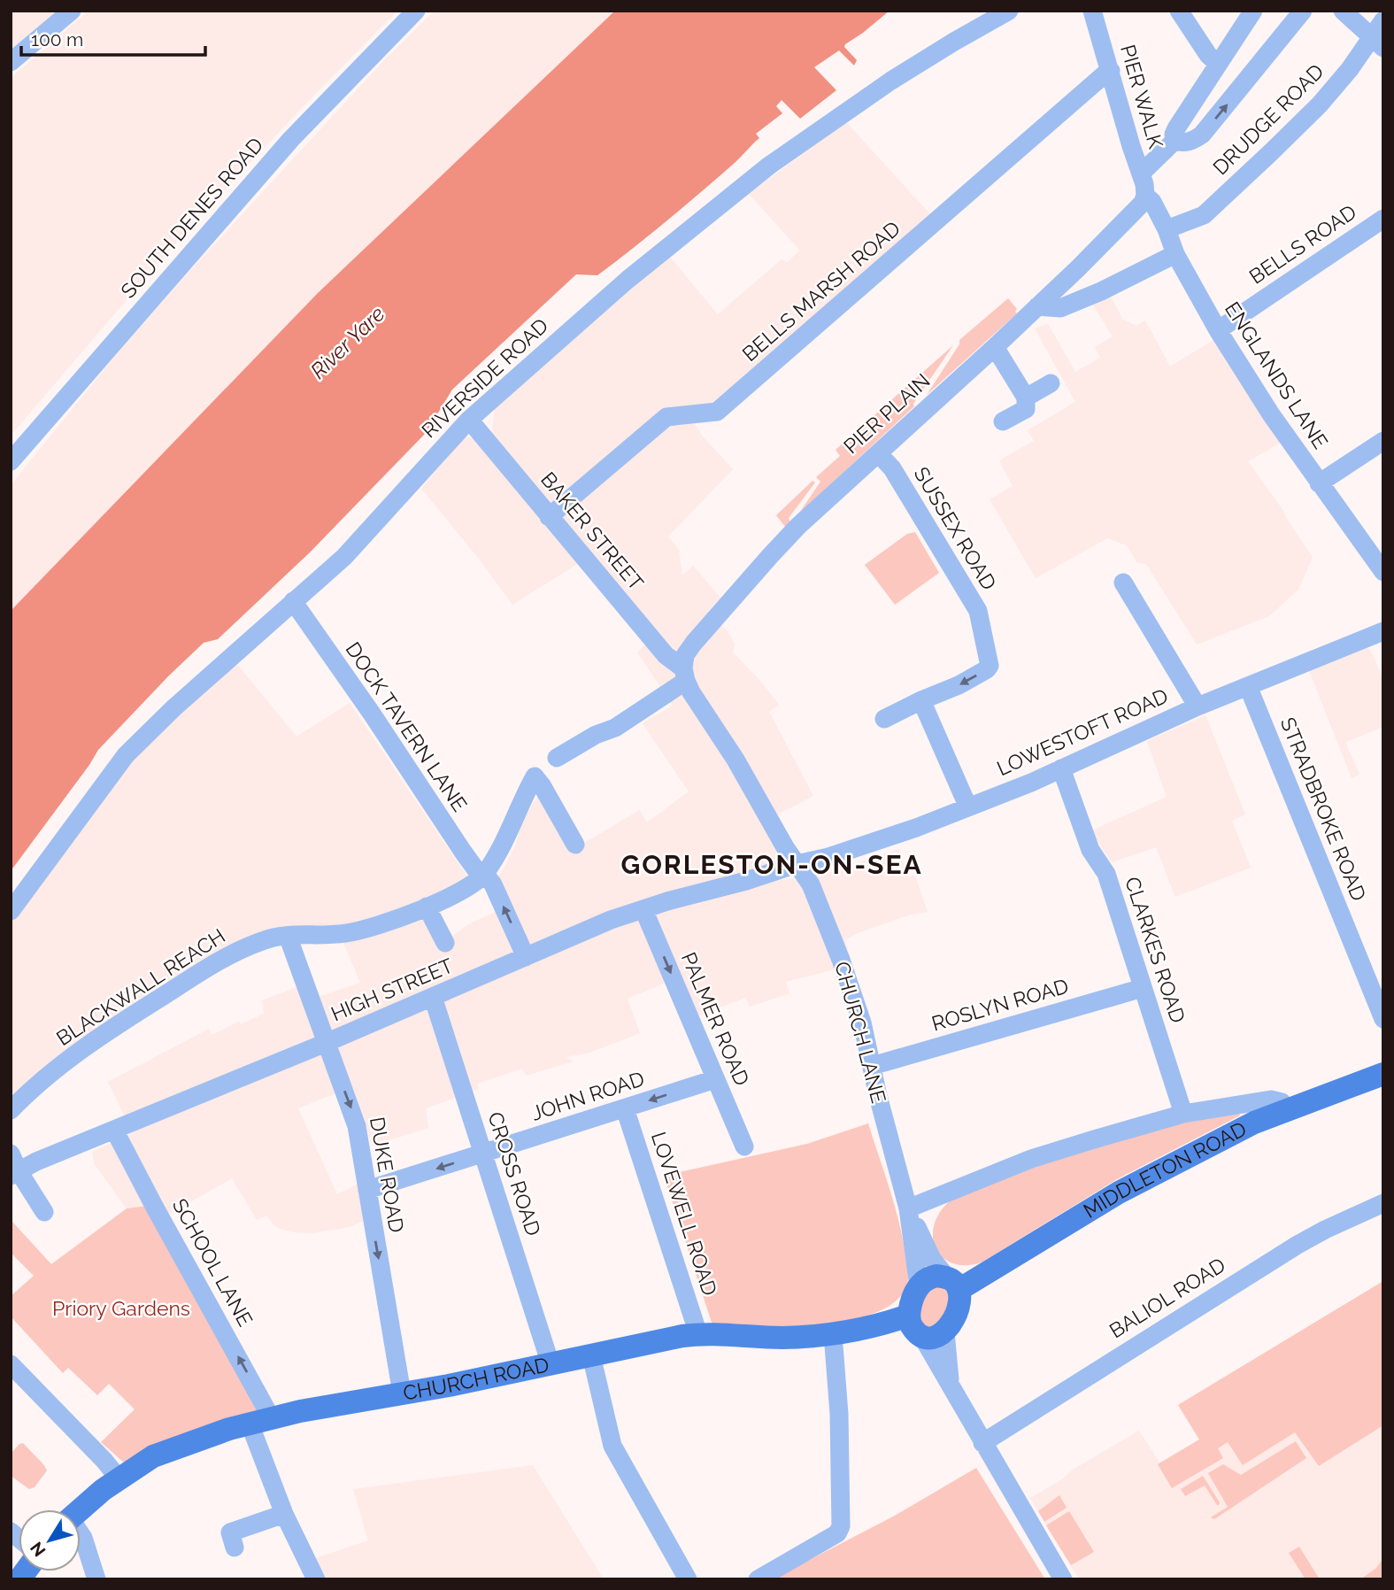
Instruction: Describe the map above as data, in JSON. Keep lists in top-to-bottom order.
{
  "streets": {
    "main road": ["CHURCH LANE", "MIDDLETON ROAD", "CHURCH ROAD"],
    "street": [
      "PIER WALK",
      "DRUDGE ROAD",
      "SOUTH DENES ROAD",
      "BELLS ROAD",
      "BELLS MARSH ROAD",
      "ENGLANDS LANE",
      "RIVERSIDE ROAD",
      "PIER PLAIN",
      "SUSSEX ROAD",
      "BAKER STREET",
      "DOCK TAVERN LANE",
      "LOWESTOFT ROAD",
      "STRADBROKE ROAD",
      "CLARKES ROAD",
      "BLACKWALL REACH",
      "HIGH STREET",
      "ROSLYN ROAD",
      "PALMER ROAD",
      "JOHN ROAD",
      "CROSS ROAD",
      "DUKE ROAD",
      "LOVEWELL ROAD",
      "SCHOOL LANE",
      "BALIOL ROAD"
    ]
  },
  "crossings": [
    ["PIER WALK", "BELLS MARSH ROAD"],
    ["PIER WALK", "ENGLANDS LANE"],
    ["PIER WALK", "PIER PLAIN"],
    ["DRUDGE ROAD", "ENGLANDS LANE"],
    ["BELLS ROAD", "ENGLANDS LANE"],
    ["BELLS MARSH ROAD", "BAKER STREET"],
    ["ENGLANDS LANE", "PIER PLAIN"],
    ["RIVERSIDE ROAD", "BAKER STREET"],
    ["RIVERSIDE ROAD", "DOCK TAVERN LANE"],
    ["PIER PLAIN", "SUSSEX ROAD"],
    ["PIER PLAIN", "BAKER STREET"],
    ["BAKER STREET", "LOWESTOFT ROAD"],
    ["BAKER STREET", "HIGH STREET"],
    ["BAKER STREET", "CHURCH LANE"],
    ["DOCK TAVERN LANE", "BLACKWALL REACH"],
    ["DOCK TAVERN LANE", "HIGH STREET"],
    ["LOWESTOFT ROAD", "STRADBROKE ROAD"],
    ["LOWESTOFT ROAD", "CLARKES ROAD"],
    ["LOWESTOFT ROAD", "HIGH STREET"],
    ["LOWESTOFT ROAD", "CHURCH LANE"],
    ["CLARKES ROAD", "ROSLYN ROAD"],
    ["BLACKWALL REACH", "DUKE ROAD"],
    ["HIGH STREET", "PALMER ROAD"],
    ["HIGH STREET", "CHURCH LANE"],
    ["HIGH STREET", "CROSS ROAD"],
    ["HIGH STREET", "DUKE ROAD"],
    ["HIGH STREET", "SCHOOL LANE"],
    ["ROSLYN ROAD", "CHURCH LANE"],
    ["PALMER ROAD", "JOHN ROAD"],
    ["CHURCH LANE", "MIDDLETON ROAD"],
    ["CHURCH LANE", "CHURCH ROAD"],
    ["JOHN ROAD", "CROSS ROAD"],
    ["JOHN ROAD", "DUKE ROAD"],
    ["JOHN ROAD", "LOVEWELL ROAD"],
    ["MIDDLETON ROAD", "CHURCH ROAD"],
    ["CROSS ROAD", "CHURCH ROAD"],
    ["DUKE ROAD", "CHURCH ROAD"],
    ["LOVEWELL ROAD", "CHURCH ROAD"],
    ["SCHOOL LANE", "CHURCH ROAD"]
  ],
  "one_way": [
    "PALMER ROAD",
    "JOHN ROAD",
    "DUKE ROAD",
    "SCHOOL LANE"
  ],
  "districts": ["GORLESTON-ON-SEA"],
  "water": ["River Yare"],
  "parks": ["Priory Gardens"],
  "scale_bar": "100 m",
  "north": "bottom left"
}
